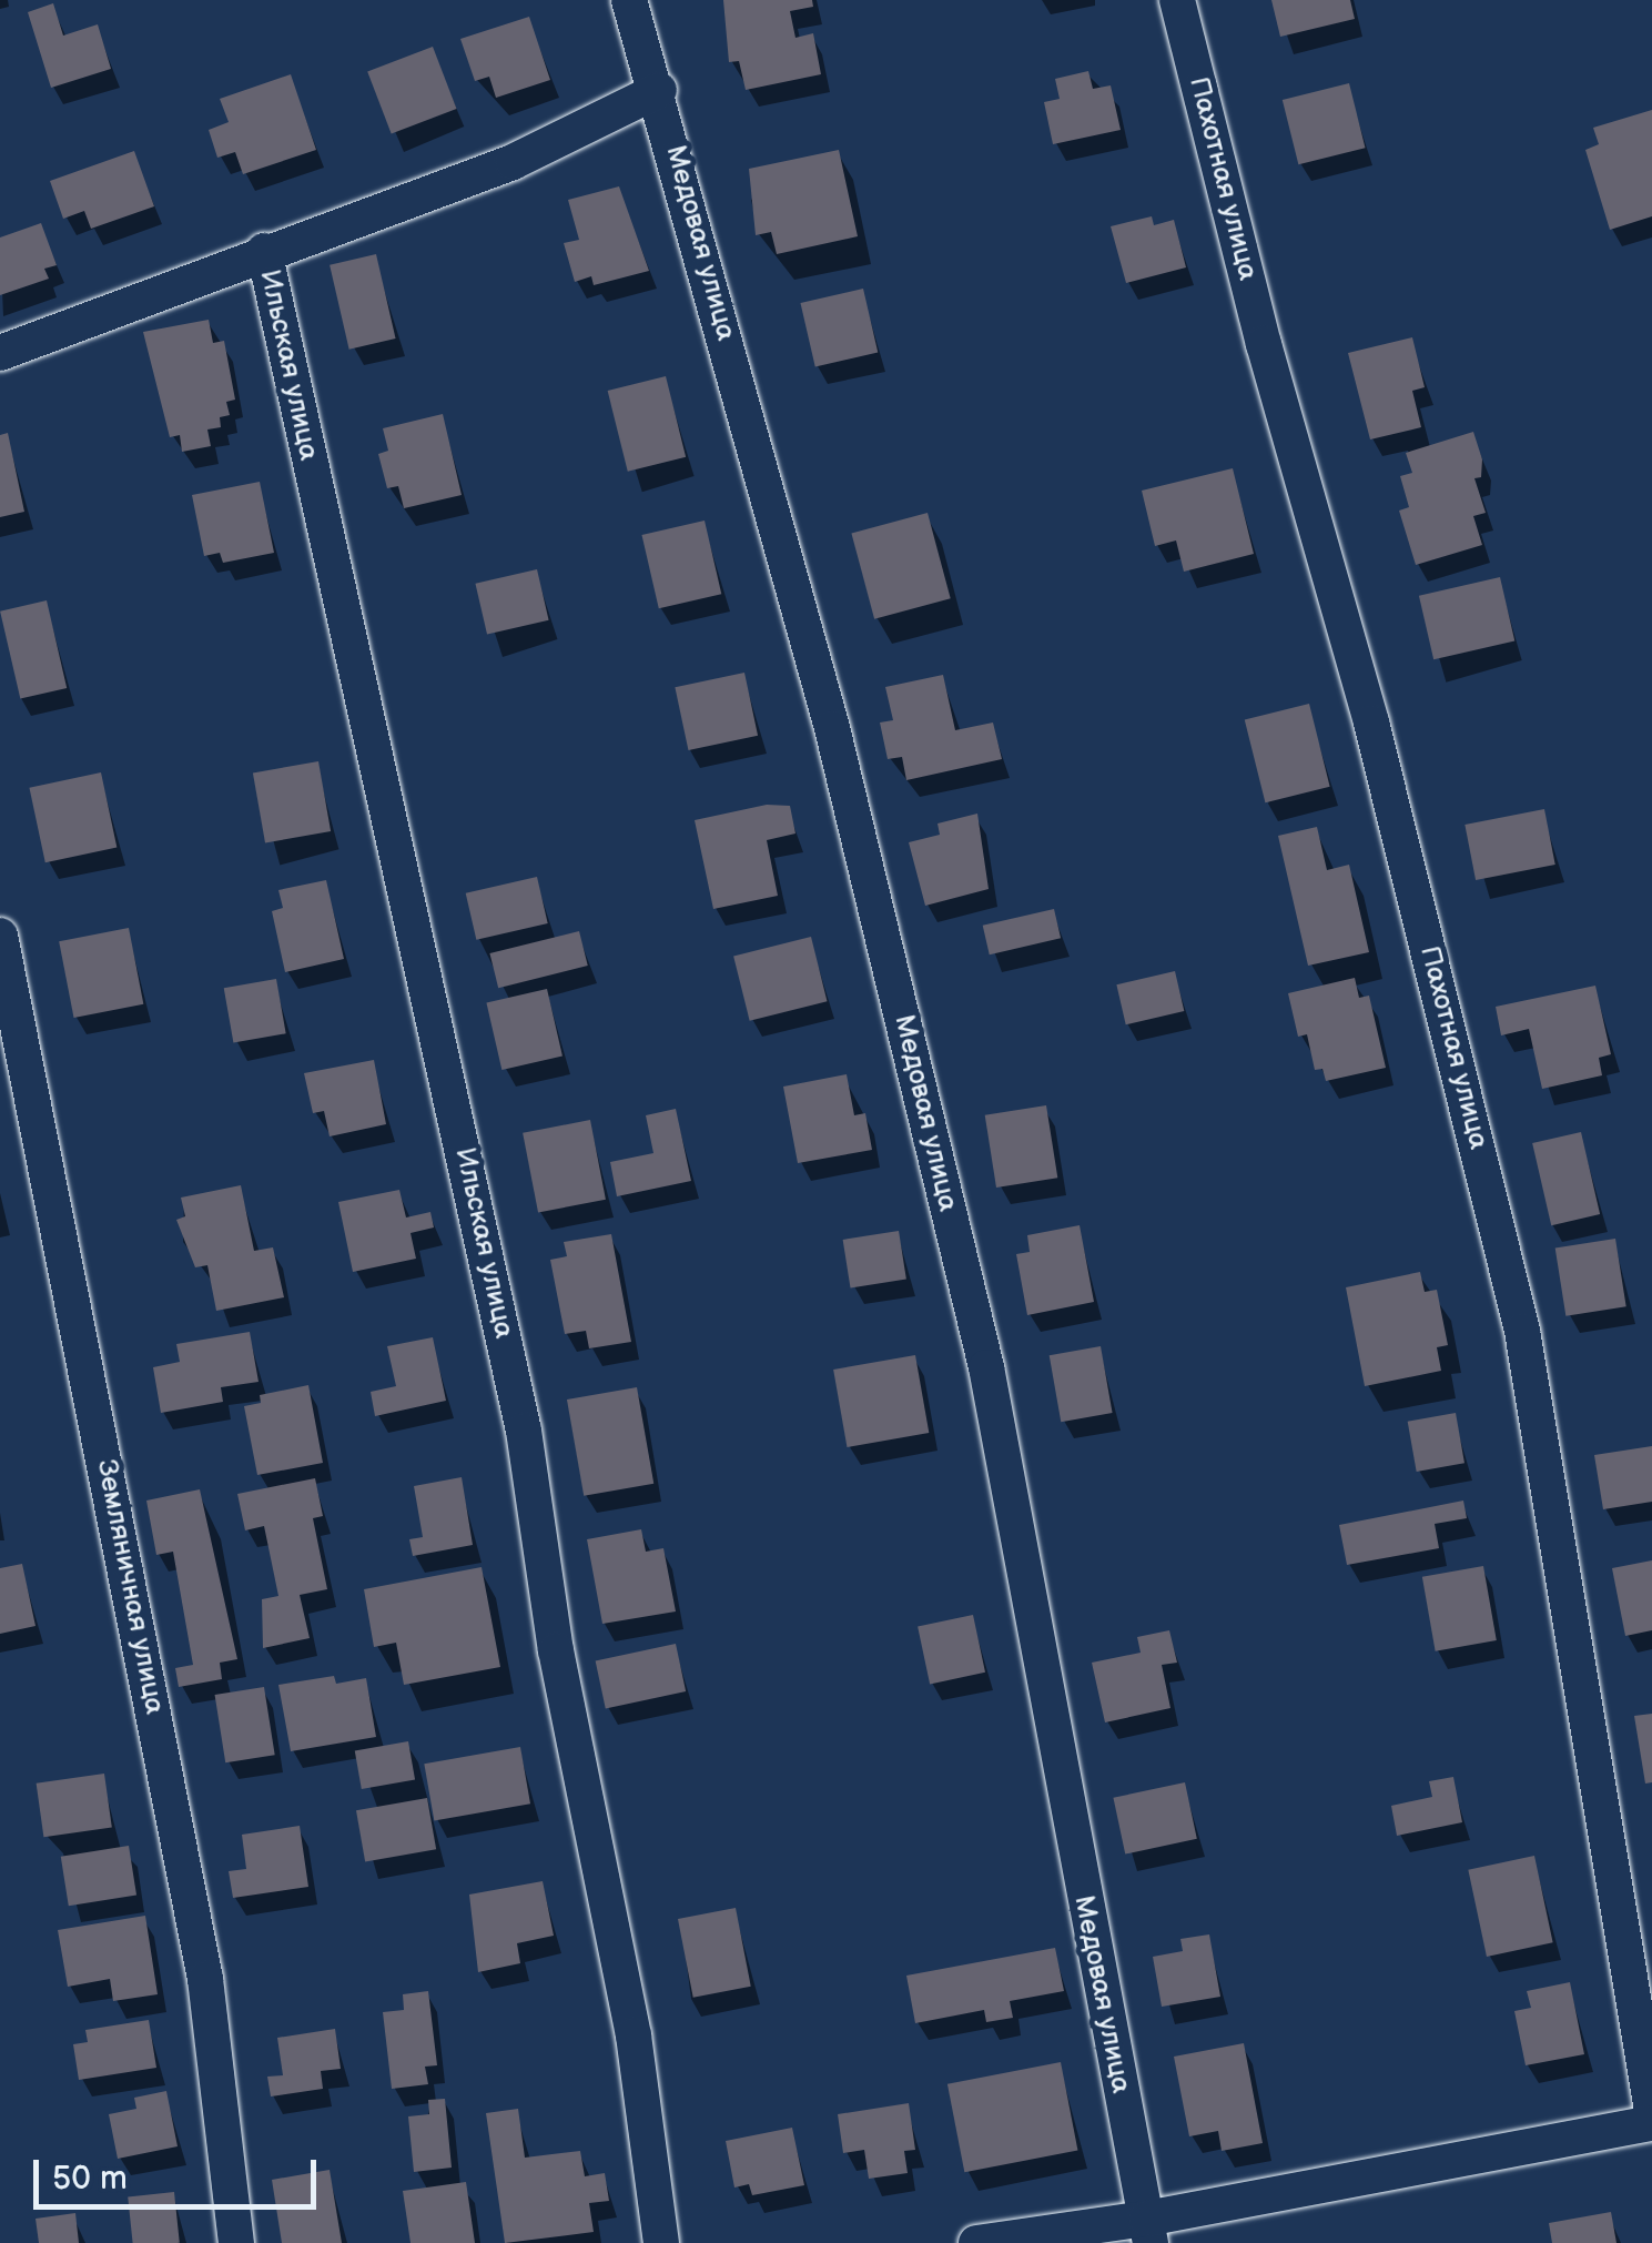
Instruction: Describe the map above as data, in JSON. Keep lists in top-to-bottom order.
{
  "streets": {
    "street": [
      "Пахотная улица",
      "Медовая улица",
      "Ильская улица",
      "Земляничная улица"
    ]
  },
  "scale_bar": "50 m"
}
